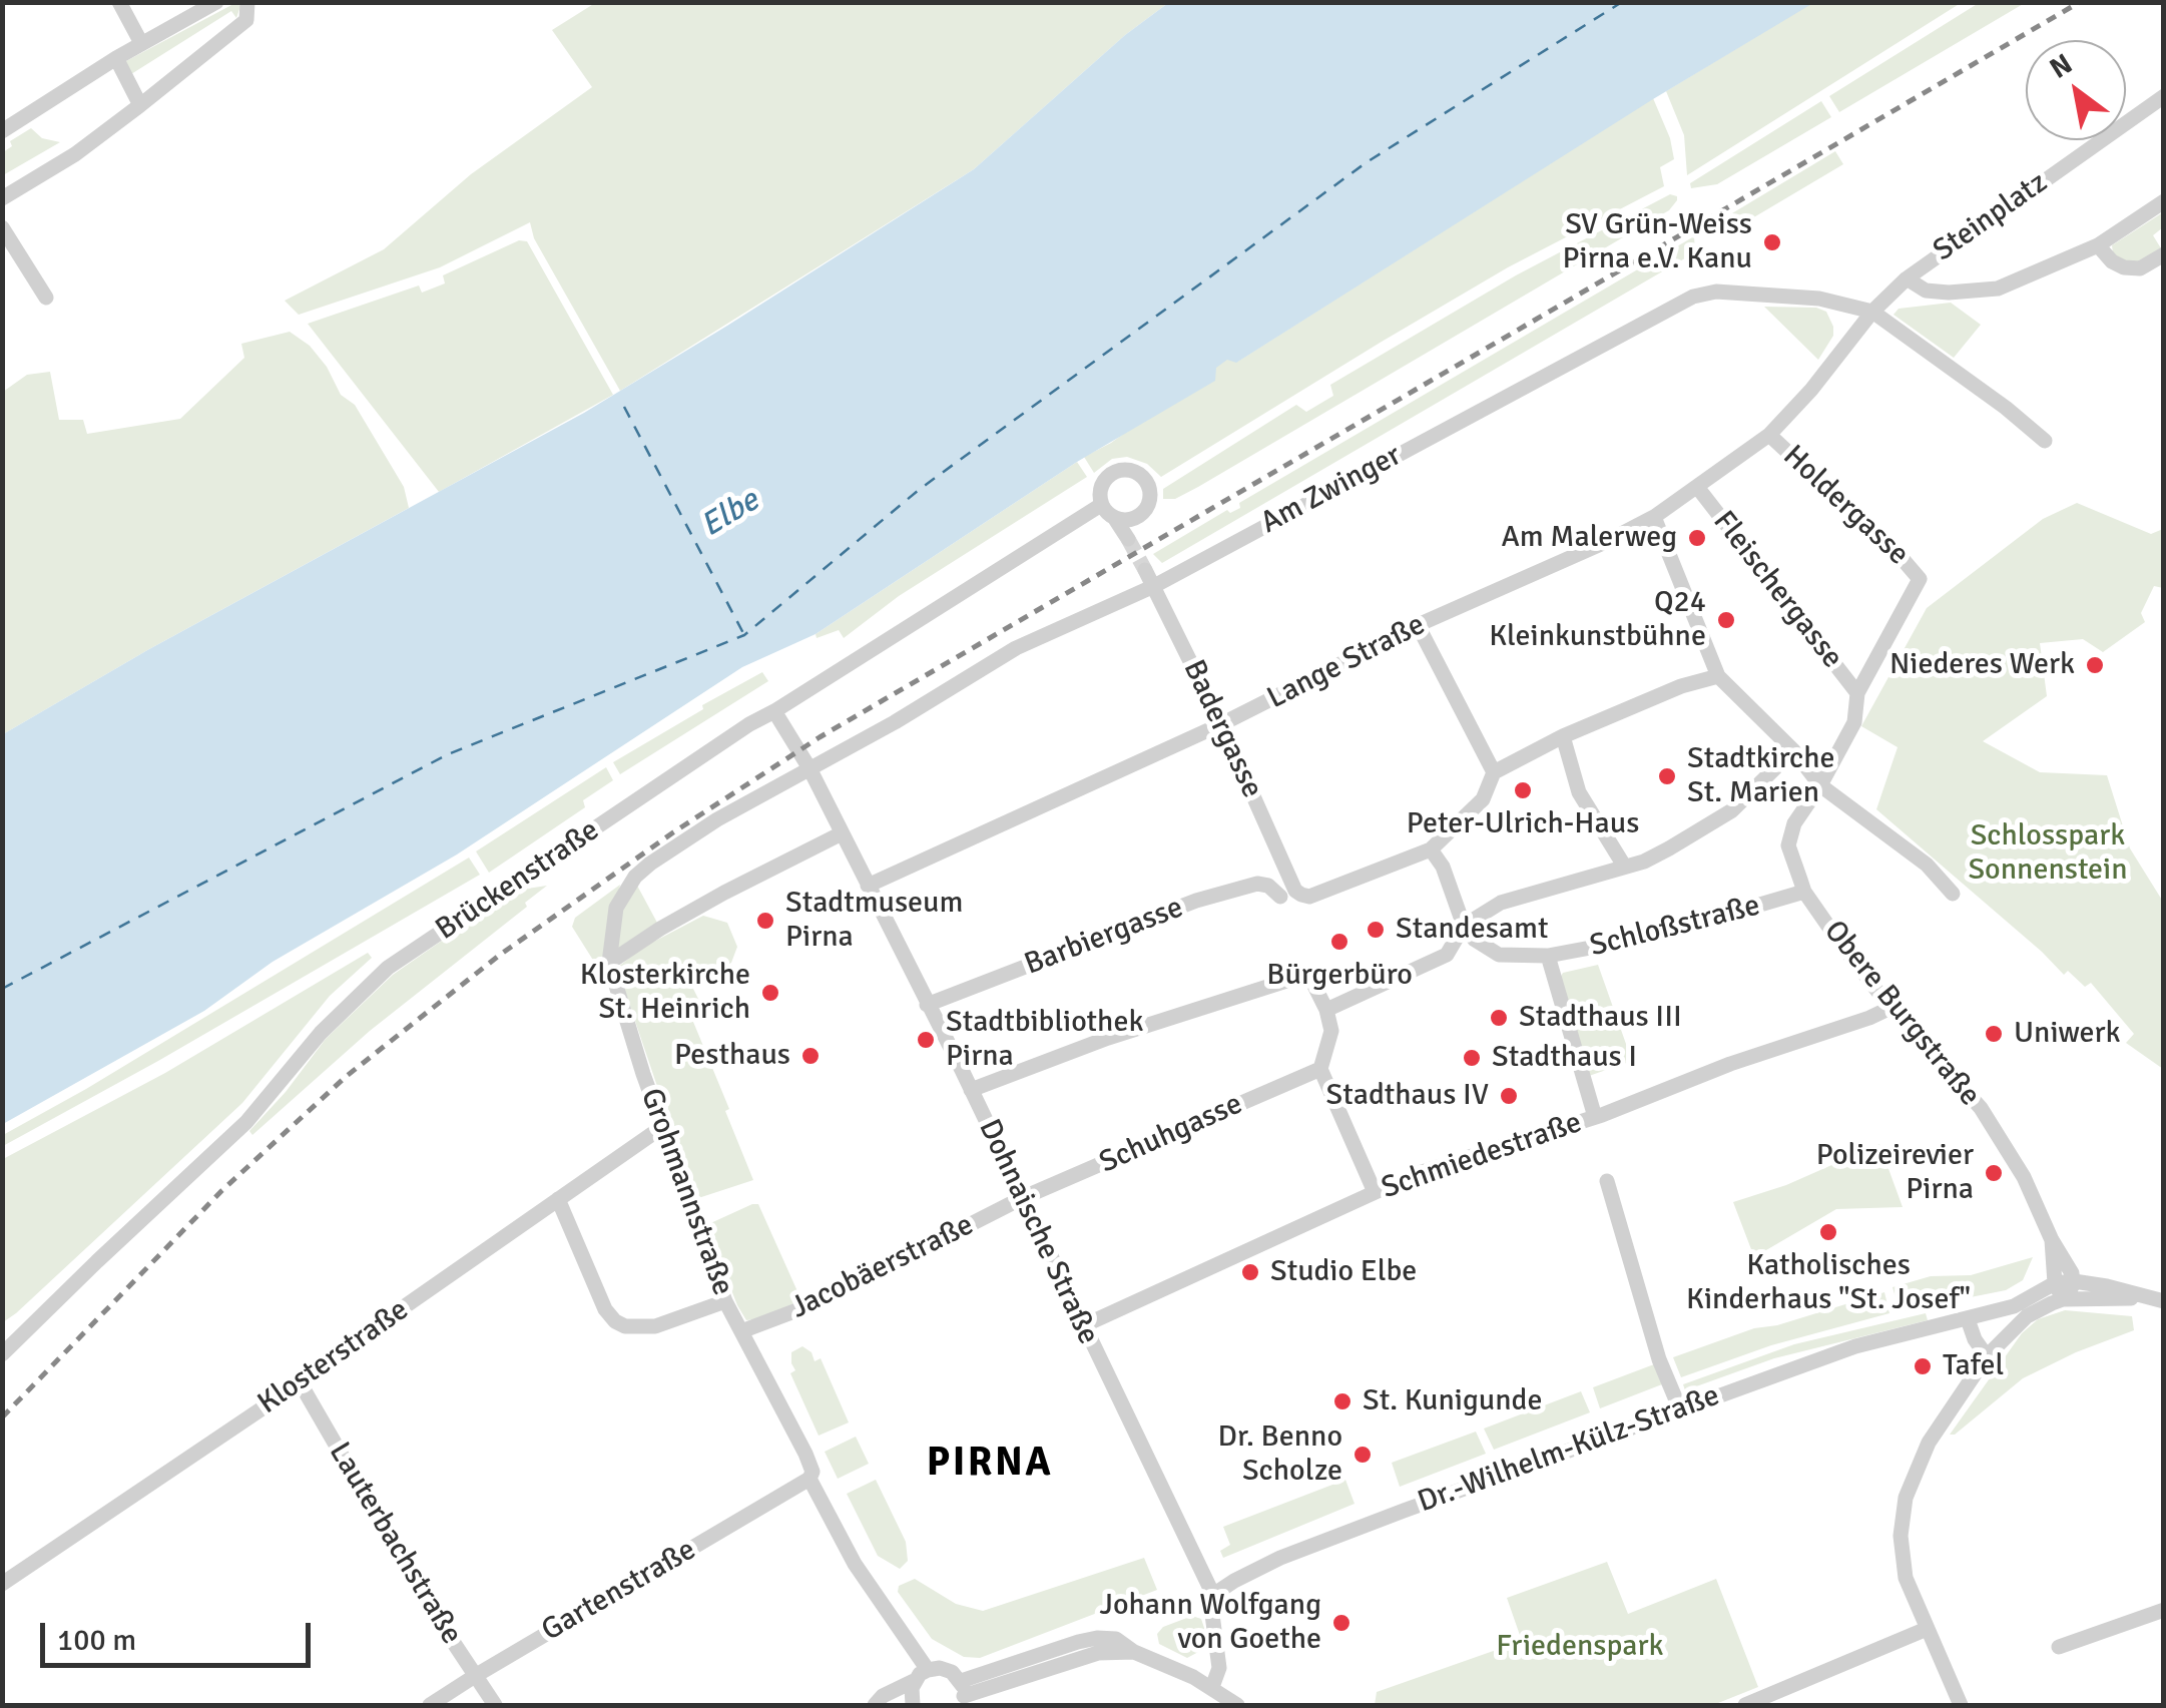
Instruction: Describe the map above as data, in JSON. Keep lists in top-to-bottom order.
{
  "streets": {
    "street": [
      "Steinplatz",
      "Am Zwinger",
      "Holdergasse",
      "Fleischergasse",
      "Lange Straße",
      "Badergasse",
      "Brückenstraße",
      "Schloßstraße",
      "Barbiergasse",
      "Obere Burgstraße",
      "Schuhgasse",
      "Schmiedestraße",
      "Grohmannstraße",
      "Dohnaische Straße",
      "Jacobäerstraße",
      "Klosterstraße",
      "Dr.-Wilhelm-Külz-Straße",
      "Lauterbachstraße",
      "Gartenstraße"
    ]
  },
  "crossings": [
    ["Steinplatz", "Am Zwinger"],
    ["Steinplatz", "Lange Straße"],
    ["Am Zwinger", "Badergasse"],
    ["Am Zwinger", "Grohmannstraße"],
    ["Am Zwinger", "Dohnaische Straße"],
    ["Holdergasse", "Lange Straße"],
    ["Holdergasse", "Obere Burgstraße"],
    ["Fleischergasse", "Lange Straße"],
    ["Fleischergasse", "Obere Burgstraße"],
    ["Lange Straße", "Badergasse"],
    ["Lange Straße", "Dohnaische Straße"],
    ["Badergasse", "Barbiergasse"],
    ["Brückenstraße", "Dohnaische Straße"],
    ["Schloßstraße", "Obere Burgstraße"],
    ["Barbiergasse", "Dohnaische Straße"],
    ["Obere Burgstraße", "Schmiedestraße"],
    ["Schuhgasse", "Dohnaische Straße"],
    ["Schuhgasse", "Jacobäerstraße"],
    ["Schmiedestraße", "Dohnaische Straße"],
    ["Grohmannstraße", "Dohnaische Straße"],
    ["Grohmannstraße", "Jacobäerstraße"],
    ["Grohmannstraße", "Klosterstraße"],
    ["Grohmannstraße", "Gartenstraße"],
    ["Dohnaische Straße", "Jacobäerstraße"],
    ["Dohnaische Straße", "Dr.-Wilhelm-Külz-Straße"],
    ["Klosterstraße", "Lauterbachstraße"],
    ["Lauterbachstraße", "Gartenstraße"]
  ],
  "districts": ["PIRNA"],
  "water": ["Elbe"],
  "parks": ["Schlosspark Sonnenstein", "Friedenspark"],
  "places": [
    "SV Grün-Weiss Pirna e.V. Kanu",
    "Am Malerweg",
    "Q24 Kleinkunstbühne",
    "Niederes Werk",
    "Stadtkirche St. Marien",
    "Peter-Ulrich-Haus",
    "Stadtmuseum Pirna",
    "Standesamt",
    "Bürgerbüro",
    "Klosterkirche St. Heinrich",
    "Stadthaus III",
    "Uniwerk",
    "Stadtbibliothek Pirna",
    "Pesthaus",
    "Stadthaus I",
    "Stadthaus IV",
    "Polizeirevier Pirna",
    "Katholisches Kinderhaus \"St. Josef\"",
    "Studio Elbe",
    "Tafel",
    "St. Kunigunde",
    "Dr. Benno Scholze",
    "Johann Wolfgang von Goethe"
  ],
  "scale_bar": "100 m",
  "north": "top left"
}
